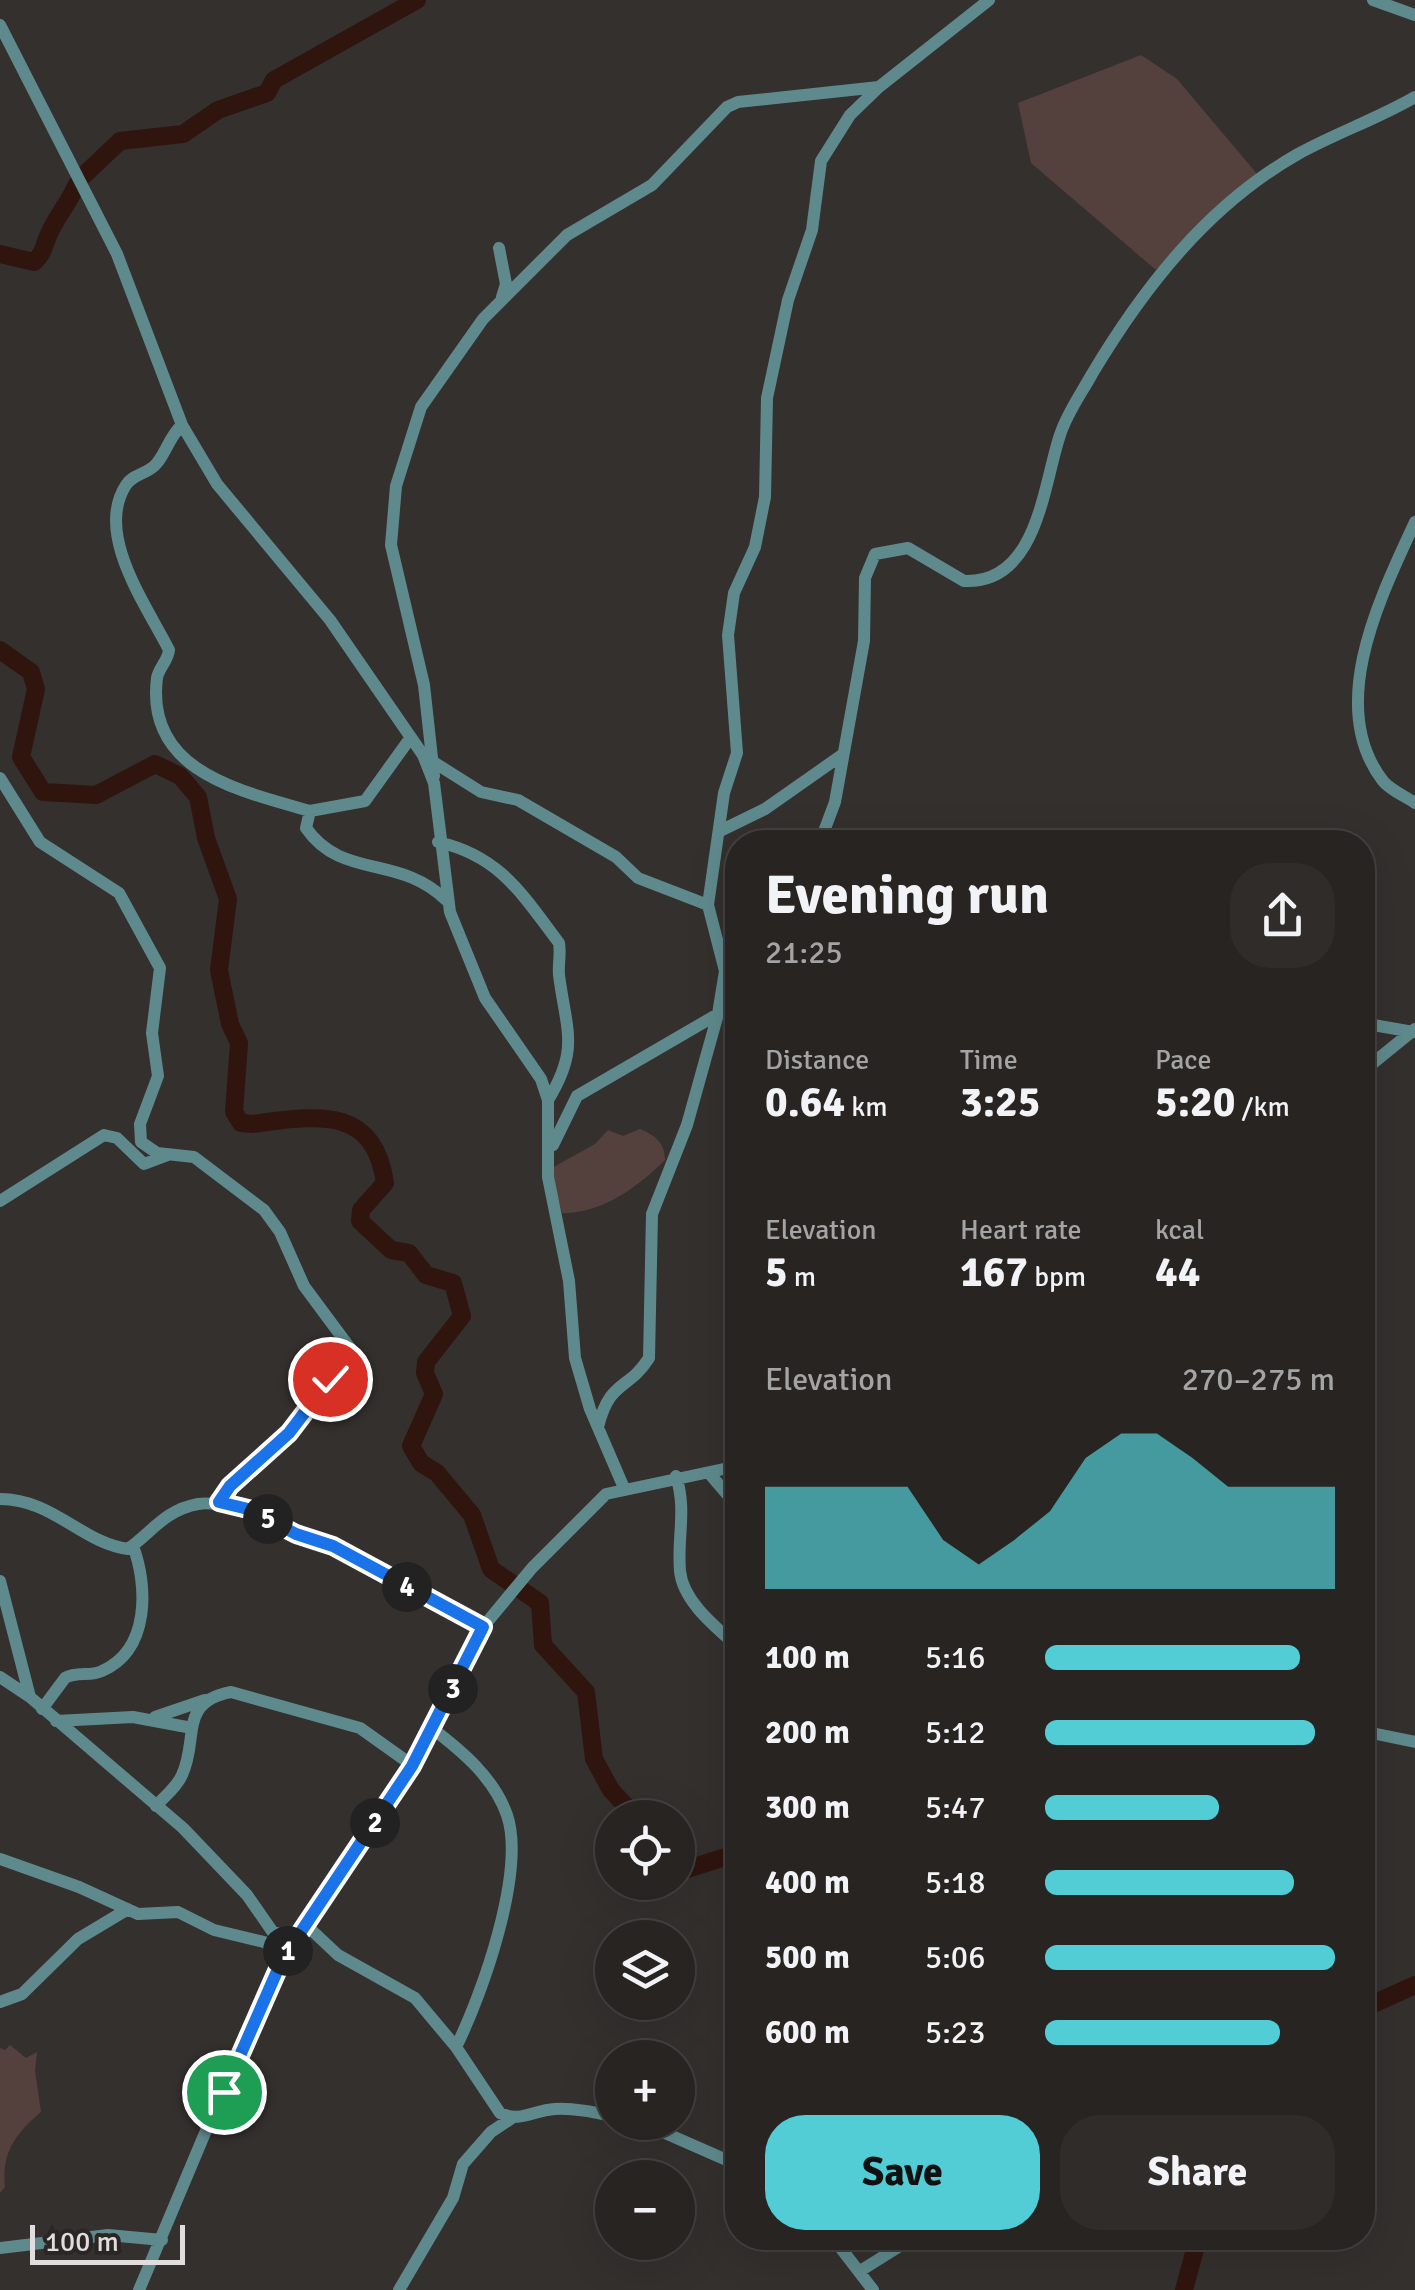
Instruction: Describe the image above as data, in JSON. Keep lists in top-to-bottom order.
{
  "scale_bar": "100 m",
  "page": {
    "heading": ["Evening run", "21:25"],
    "stats": [
      ["Distance", "0.64 km"],
      ["Time", "3:25"],
      ["Pace", "5:20 /km"],
      ["Elevation", "5 m"],
      ["Heart rate", "167 bpm"],
      ["kcal", "44"]
    ],
    "chart": ["Elevation", "270–275 m"],
    "pins": [
      "5",
      "4",
      "3",
      "2",
      "1"
    ],
    "list": [
      {
        "name": "100 m",
        "note": "5:16"
      },
      {
        "name": "200 m",
        "note": "5:12"
      },
      {
        "name": "300 m",
        "note": "5:47"
      },
      {
        "name": "400 m",
        "note": "5:18"
      },
      {
        "name": "500 m",
        "note": "5:06"
      },
      {
        "name": "600 m",
        "note": "5:23"
      }
    ],
    "map_buttons": ["+", "−"],
    "buttons": ["Save", "Share"],
    "scale": "100 m"
  }
}
